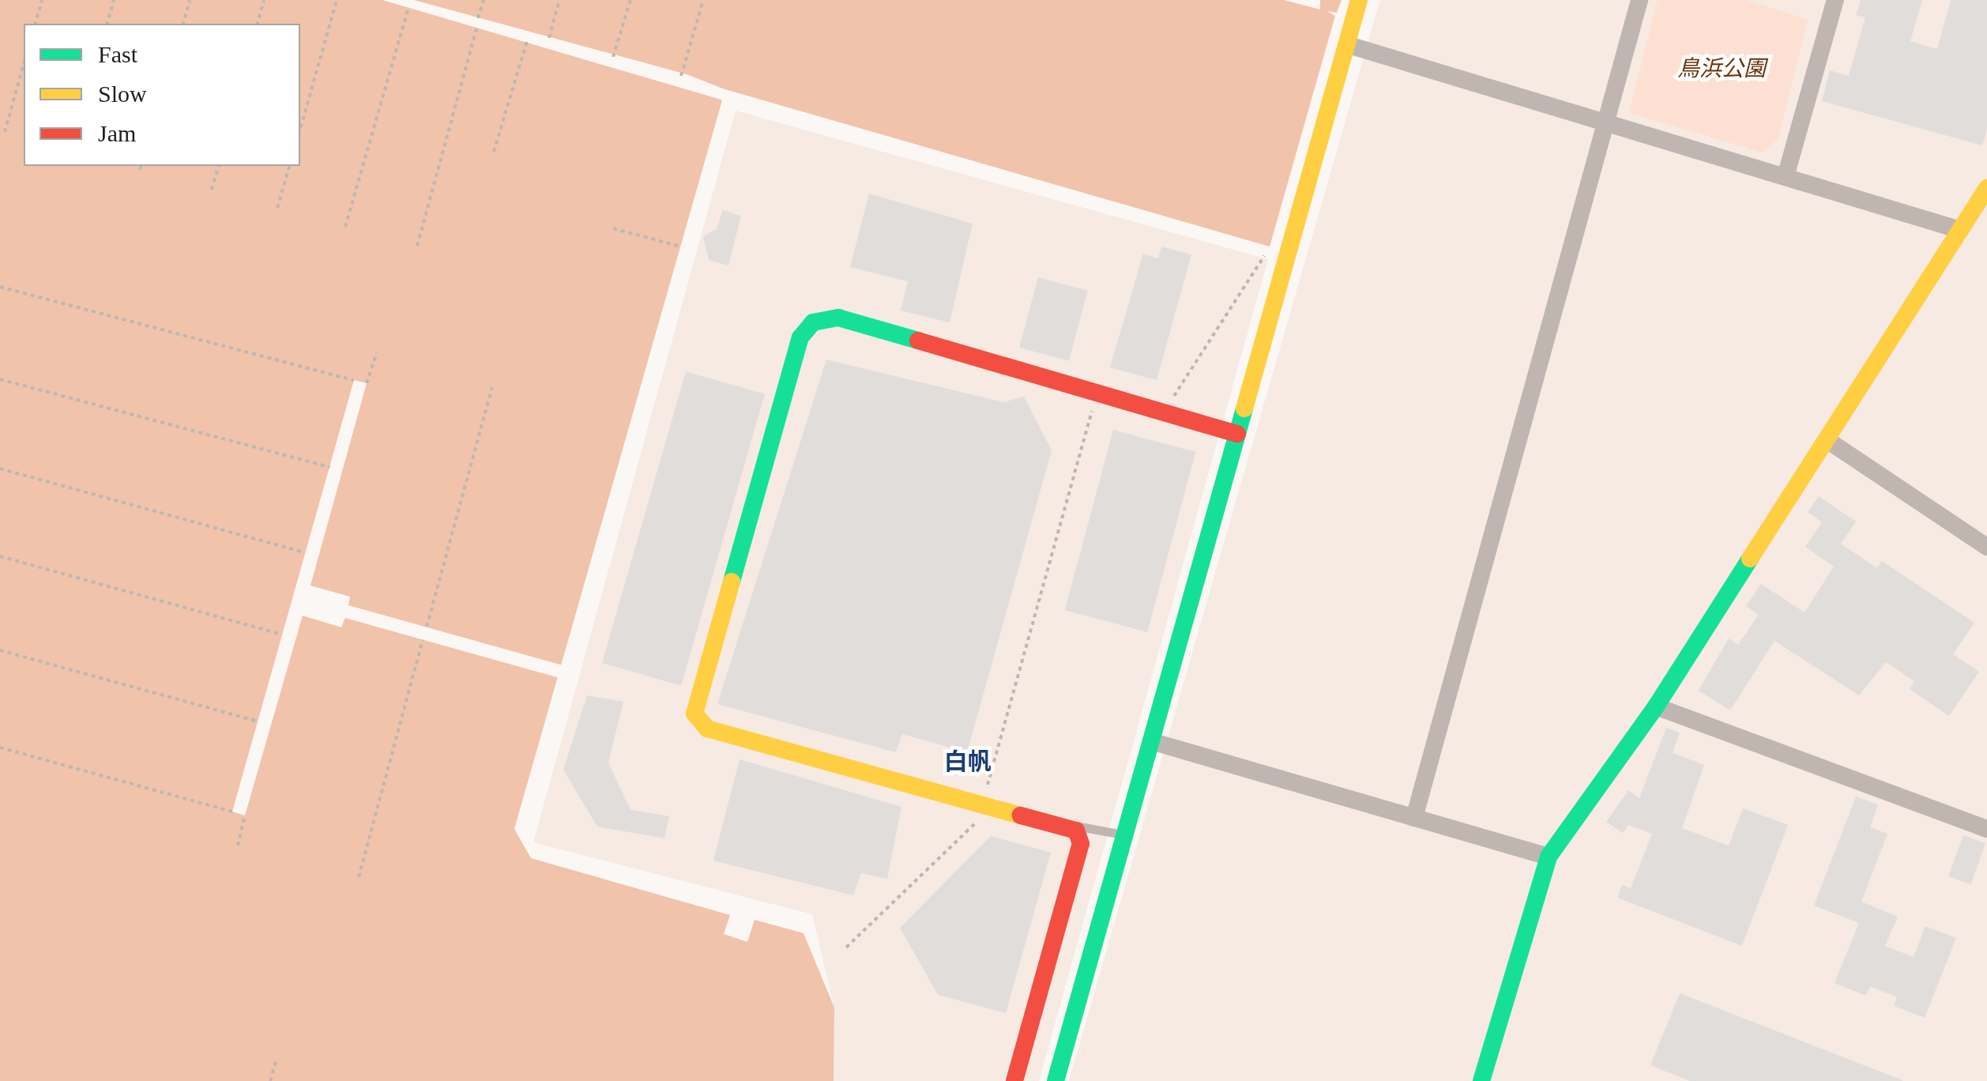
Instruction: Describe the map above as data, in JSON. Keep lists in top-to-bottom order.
{
  "districts": ["白帆"],
  "parks": ["鳥浜公園"],
  "legend": ["Fast", "Slow", "Jam"]
}
